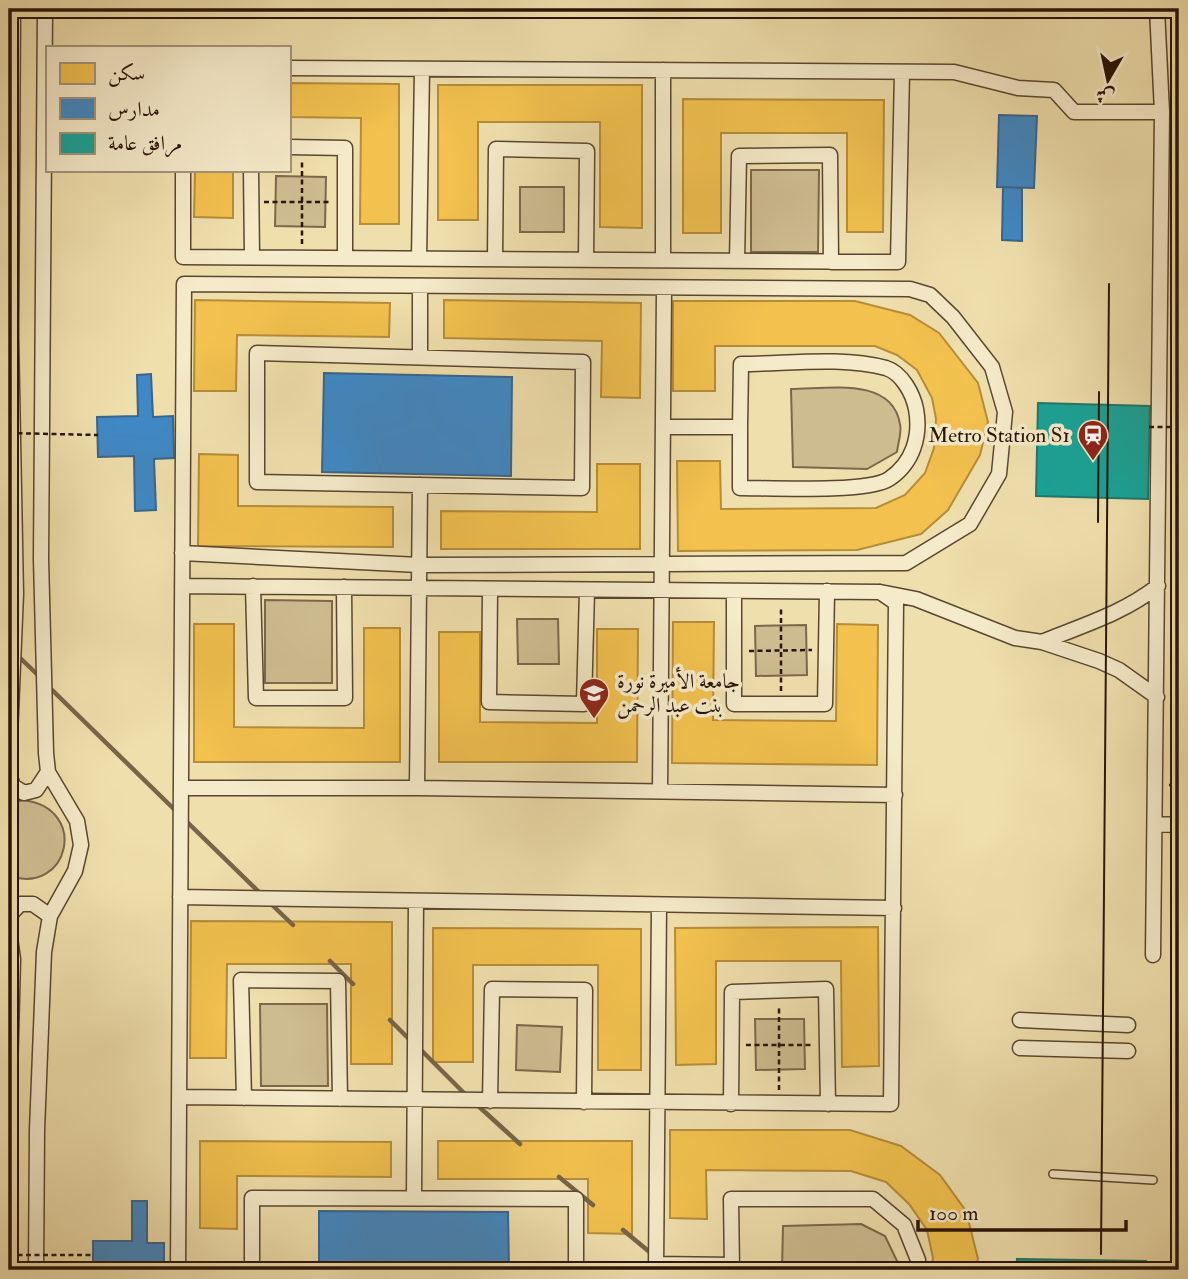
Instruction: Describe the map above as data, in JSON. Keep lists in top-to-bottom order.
{
  "places": {
    "station": ["Metro Station S1"],
    "school or university": ["جامعة الأميرة نورة بنت عبد الرحمن"]
  },
  "legend": ["سكن", "مدارس", "مرافق عامة"],
  "scale_bar": "100 m",
  "north": "bottom"
}
